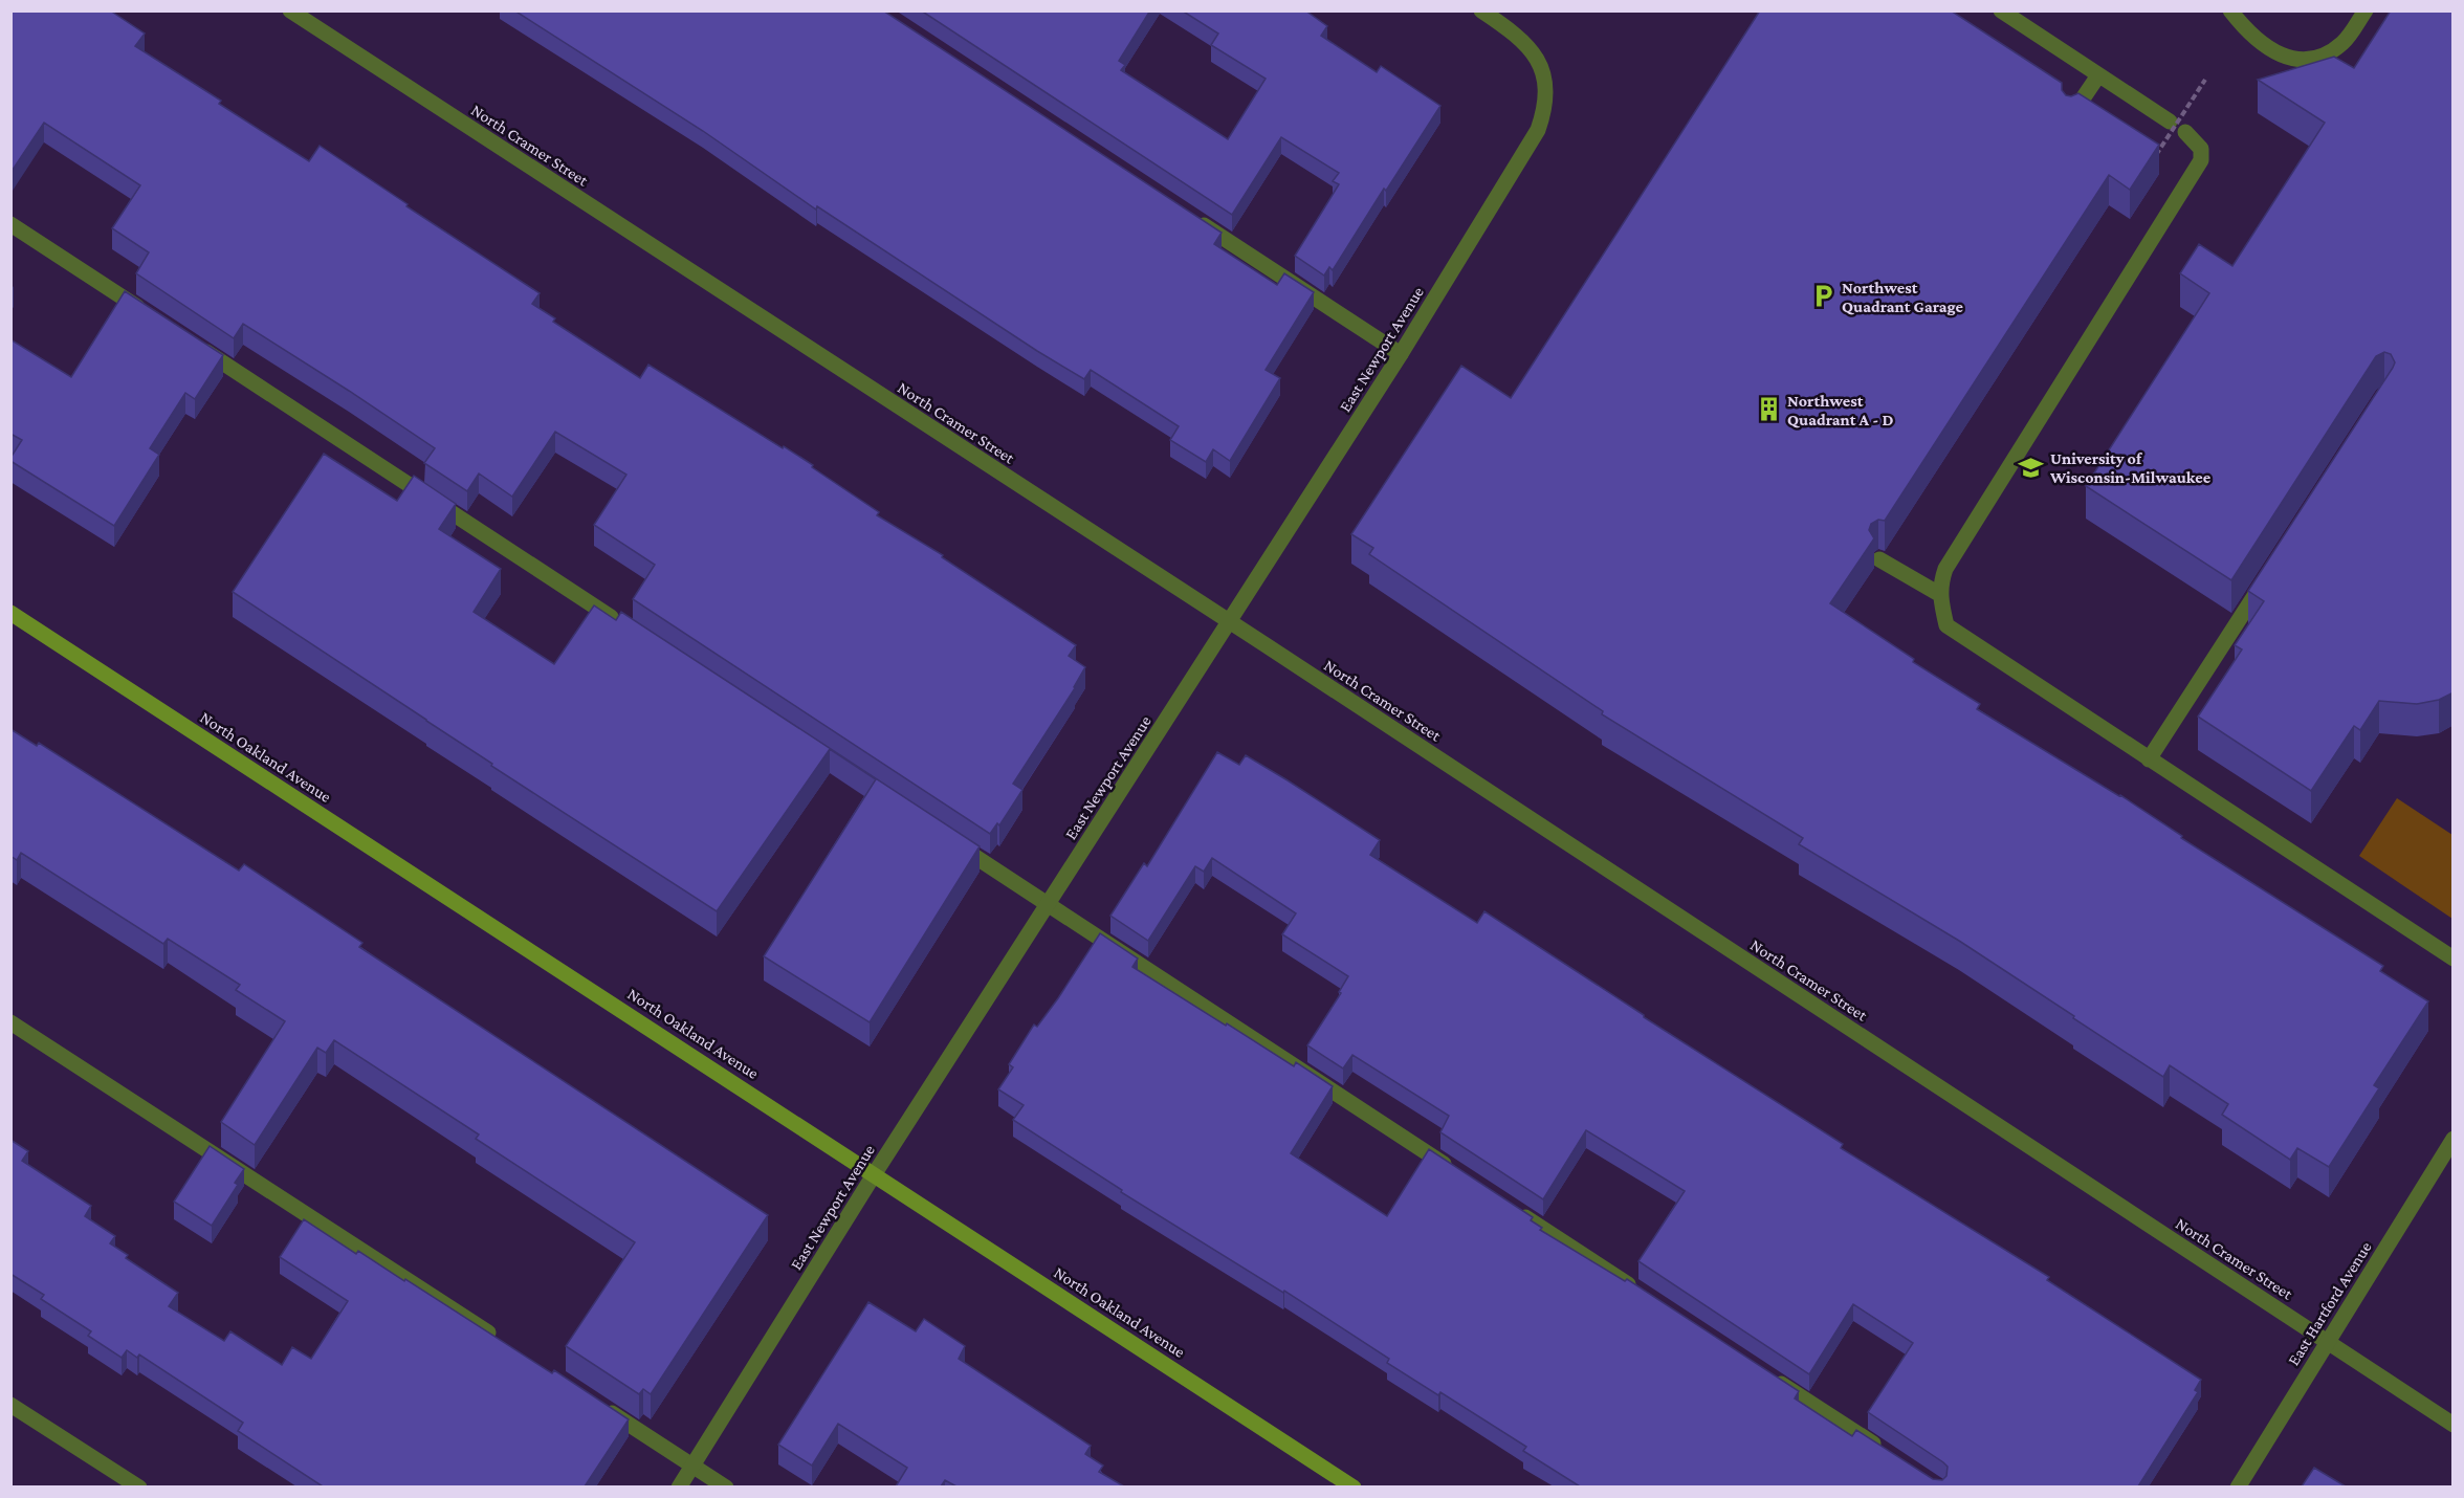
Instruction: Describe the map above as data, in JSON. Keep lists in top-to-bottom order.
{
  "streets": {
    "main road": ["North Oakland Avenue"],
    "street": ["North Cramer Street", "East Newport Avenue", "East Hartford Avenue"]
  },
  "crossings": [
    ["North Cramer Street", "East Newport Avenue"],
    ["North Cramer Street", "East Hartford Avenue"],
    ["East Newport Avenue", "North Oakland Avenue"]
  ],
  "places": {
    "parking": ["Northwest Quadrant Garage"],
    "building": ["Northwest Quadrant A - D"],
    "school or university": ["University of Wisconsin-Milwaukee"]
  }
}
